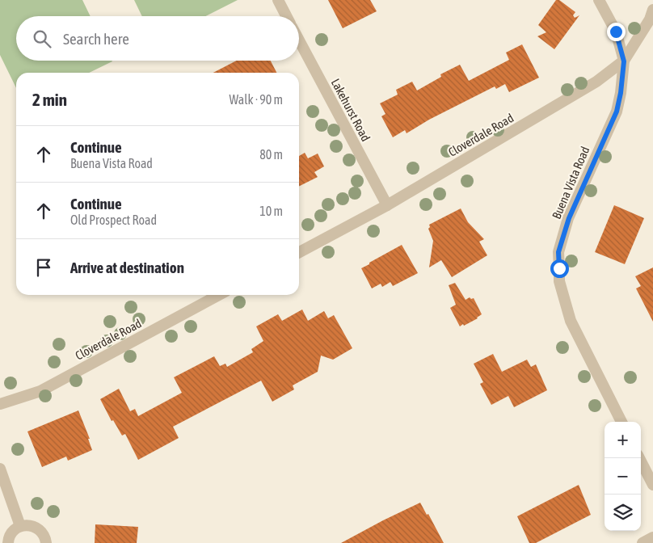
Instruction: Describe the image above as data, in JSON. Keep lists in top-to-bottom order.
{
  "streets": {
    "street": ["Lakehurst Road", "Cloverdale Road", "Buena Vista Road"]
  },
  "crossings": [
    ["Lakehurst Road", "Cloverdale Road"],
    ["Cloverdale Road", "Buena Vista Road"]
  ],
  "page": {
    "search": "Search here",
    "heading": ["2 min", "Walk · 90 m"],
    "list": [
      ["Continue", "Buena Vista Road", "80 m"],
      ["Continue", "Old Prospect Road", "10 m"],
      "Arrive at destination"
    ],
    "map_buttons": ["+", "−"]
  }
}
